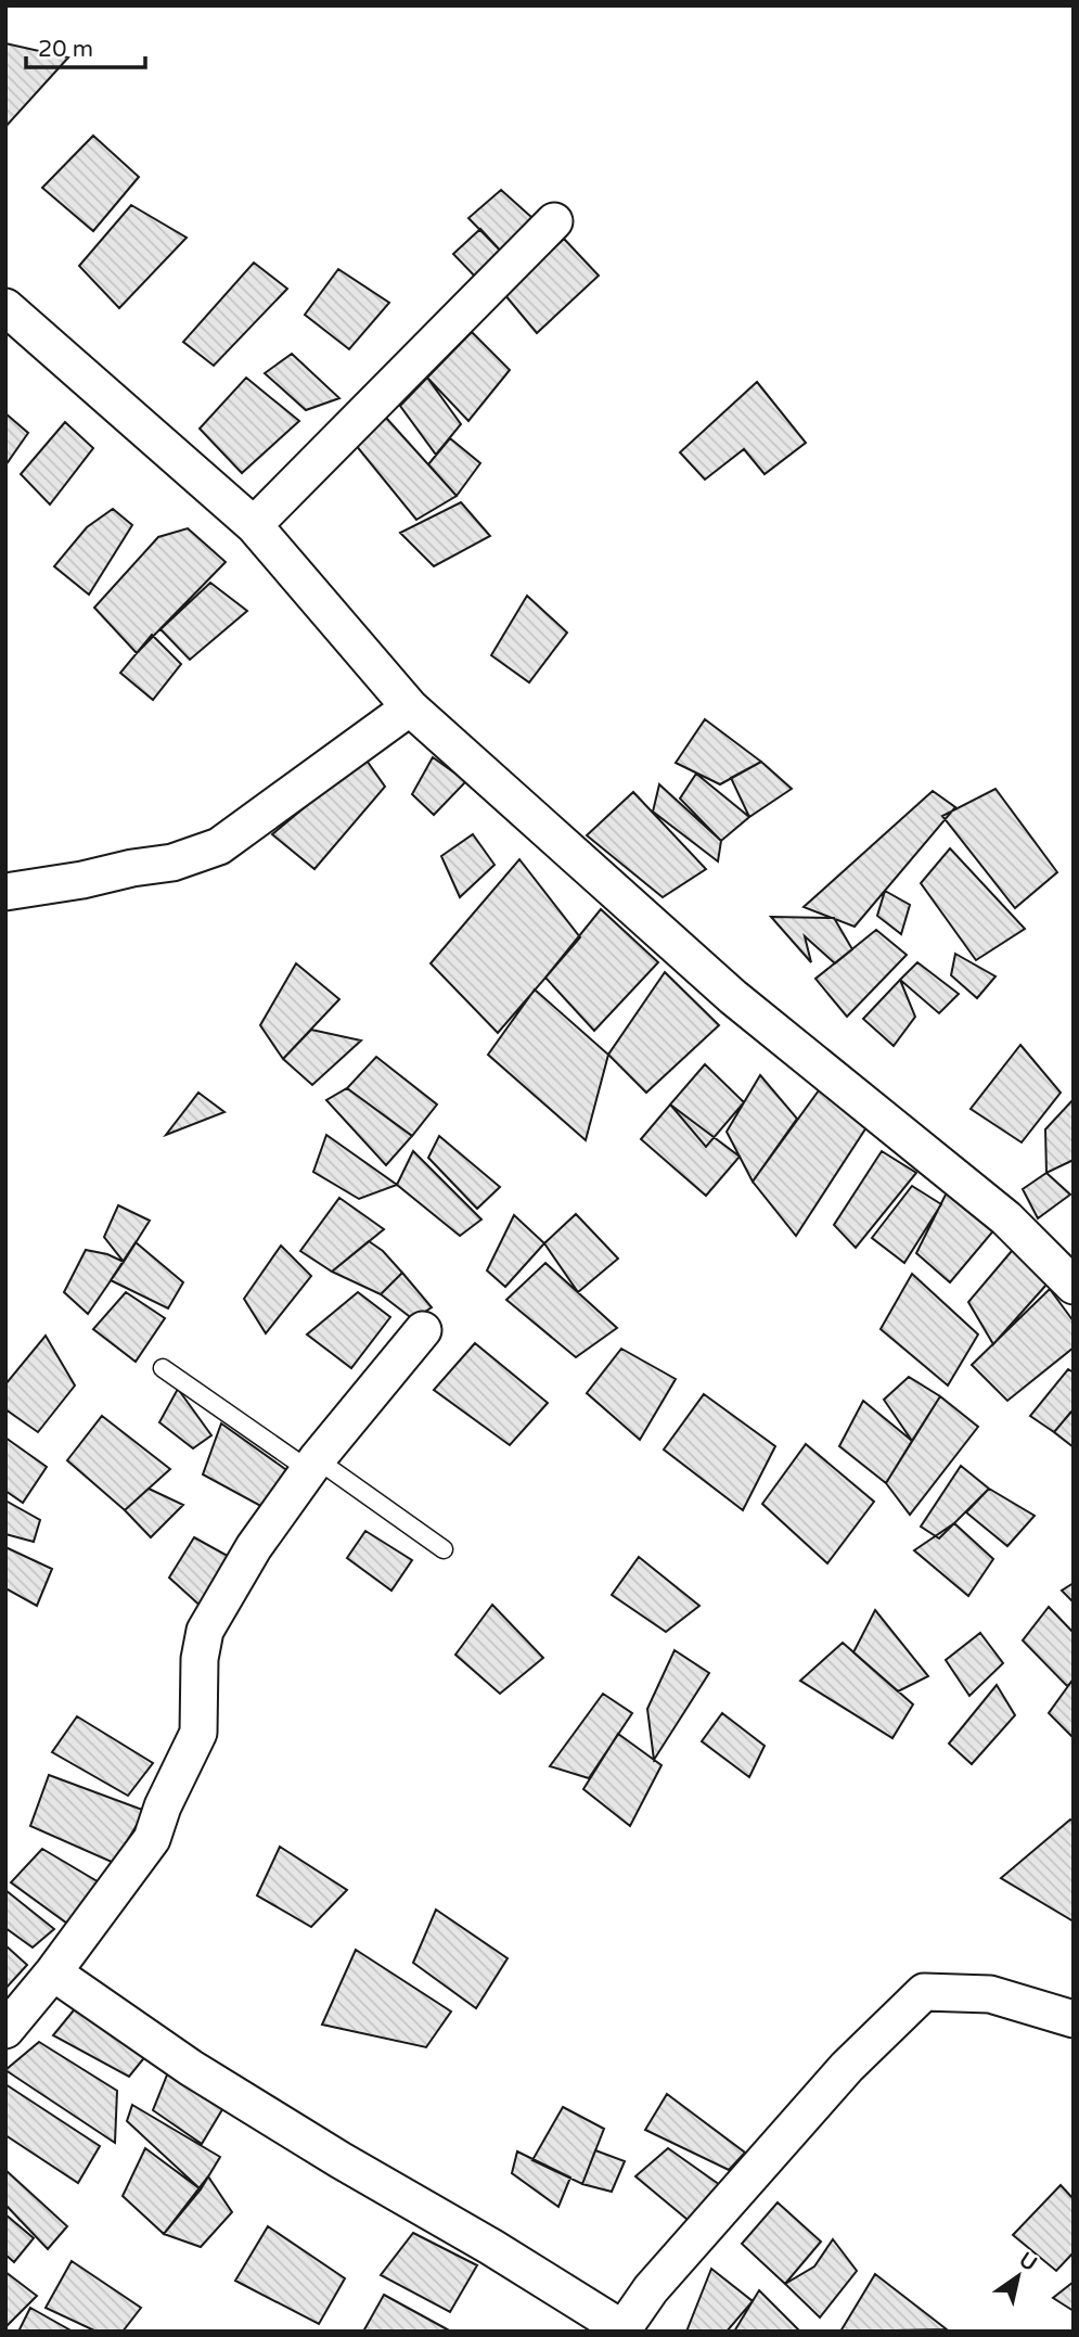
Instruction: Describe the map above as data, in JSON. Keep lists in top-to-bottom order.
{
  "scale_bar": "20 m",
  "north": "top right"
}
